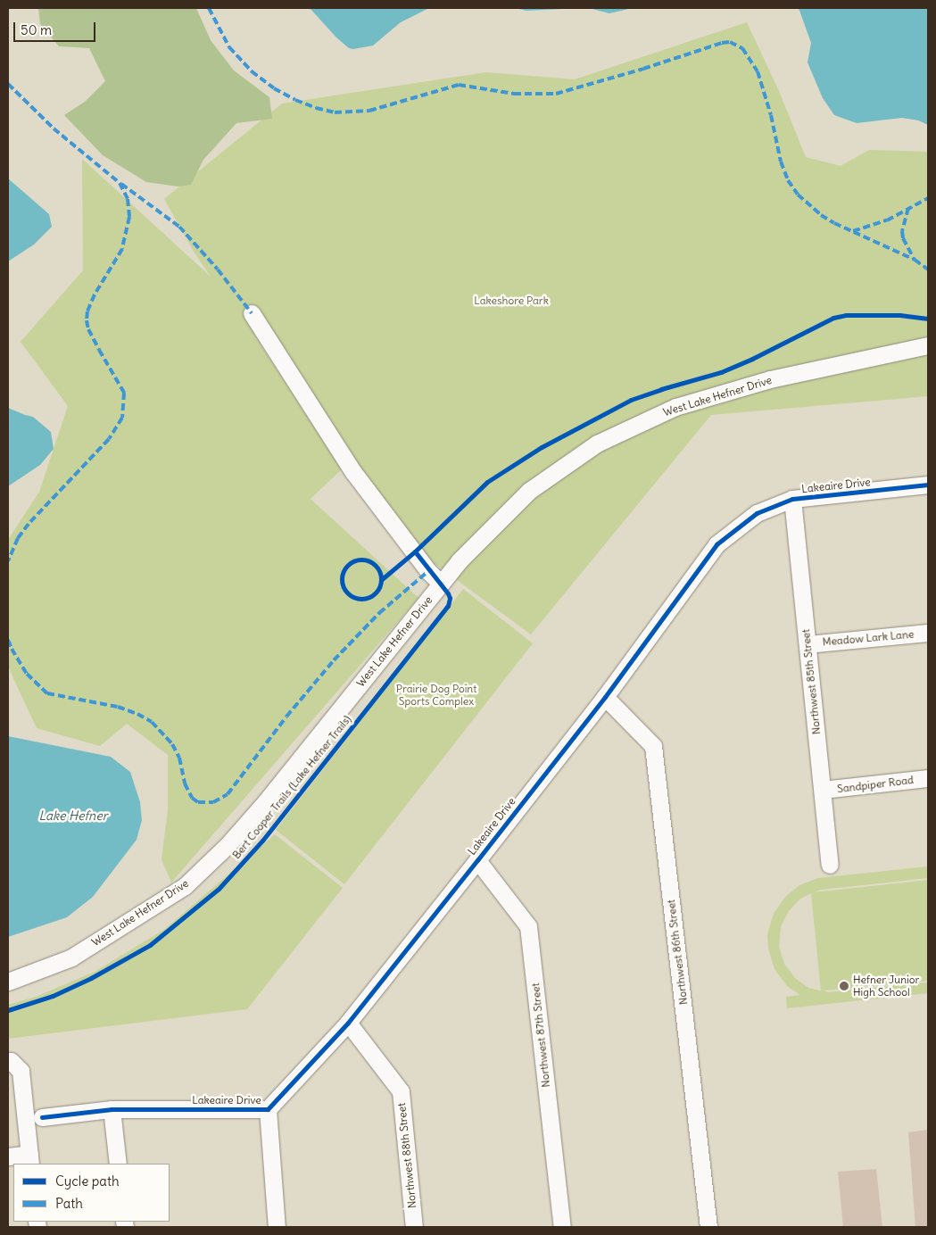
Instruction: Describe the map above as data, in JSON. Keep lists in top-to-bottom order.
{
  "streets": {
    "street": [
      "West Lake Hefner Drive",
      "Lakeaire Drive",
      "Meadow Lark Lane",
      "Northwest 85th Street",
      "Sandpiper Road",
      "Northwest 86th Street",
      "Northwest 87th Street",
      "Northwest 88th Street"
    ],
    "cycle path": ["Bert Cooper Trails (Lake Hefner Trails)"]
  },
  "crossings": [
    ["Lakeaire Drive", "Northwest 85th Street"],
    ["Lakeaire Drive", "Northwest 86th Street"],
    ["Lakeaire Drive", "Northwest 87th Street"],
    ["Lakeaire Drive", "Northwest 88th Street"],
    ["Meadow Lark Lane", "Northwest 85th Street"],
    ["Northwest 85th Street", "Sandpiper Road"]
  ],
  "water": ["Lake Hefner"],
  "parks": ["Lakeshore Park", "Prairie Dog Point Sports Complex"],
  "places": ["Hefner Junior High School"],
  "legend": ["Cycle path", "Path"],
  "scale_bar": "50 m"
}
